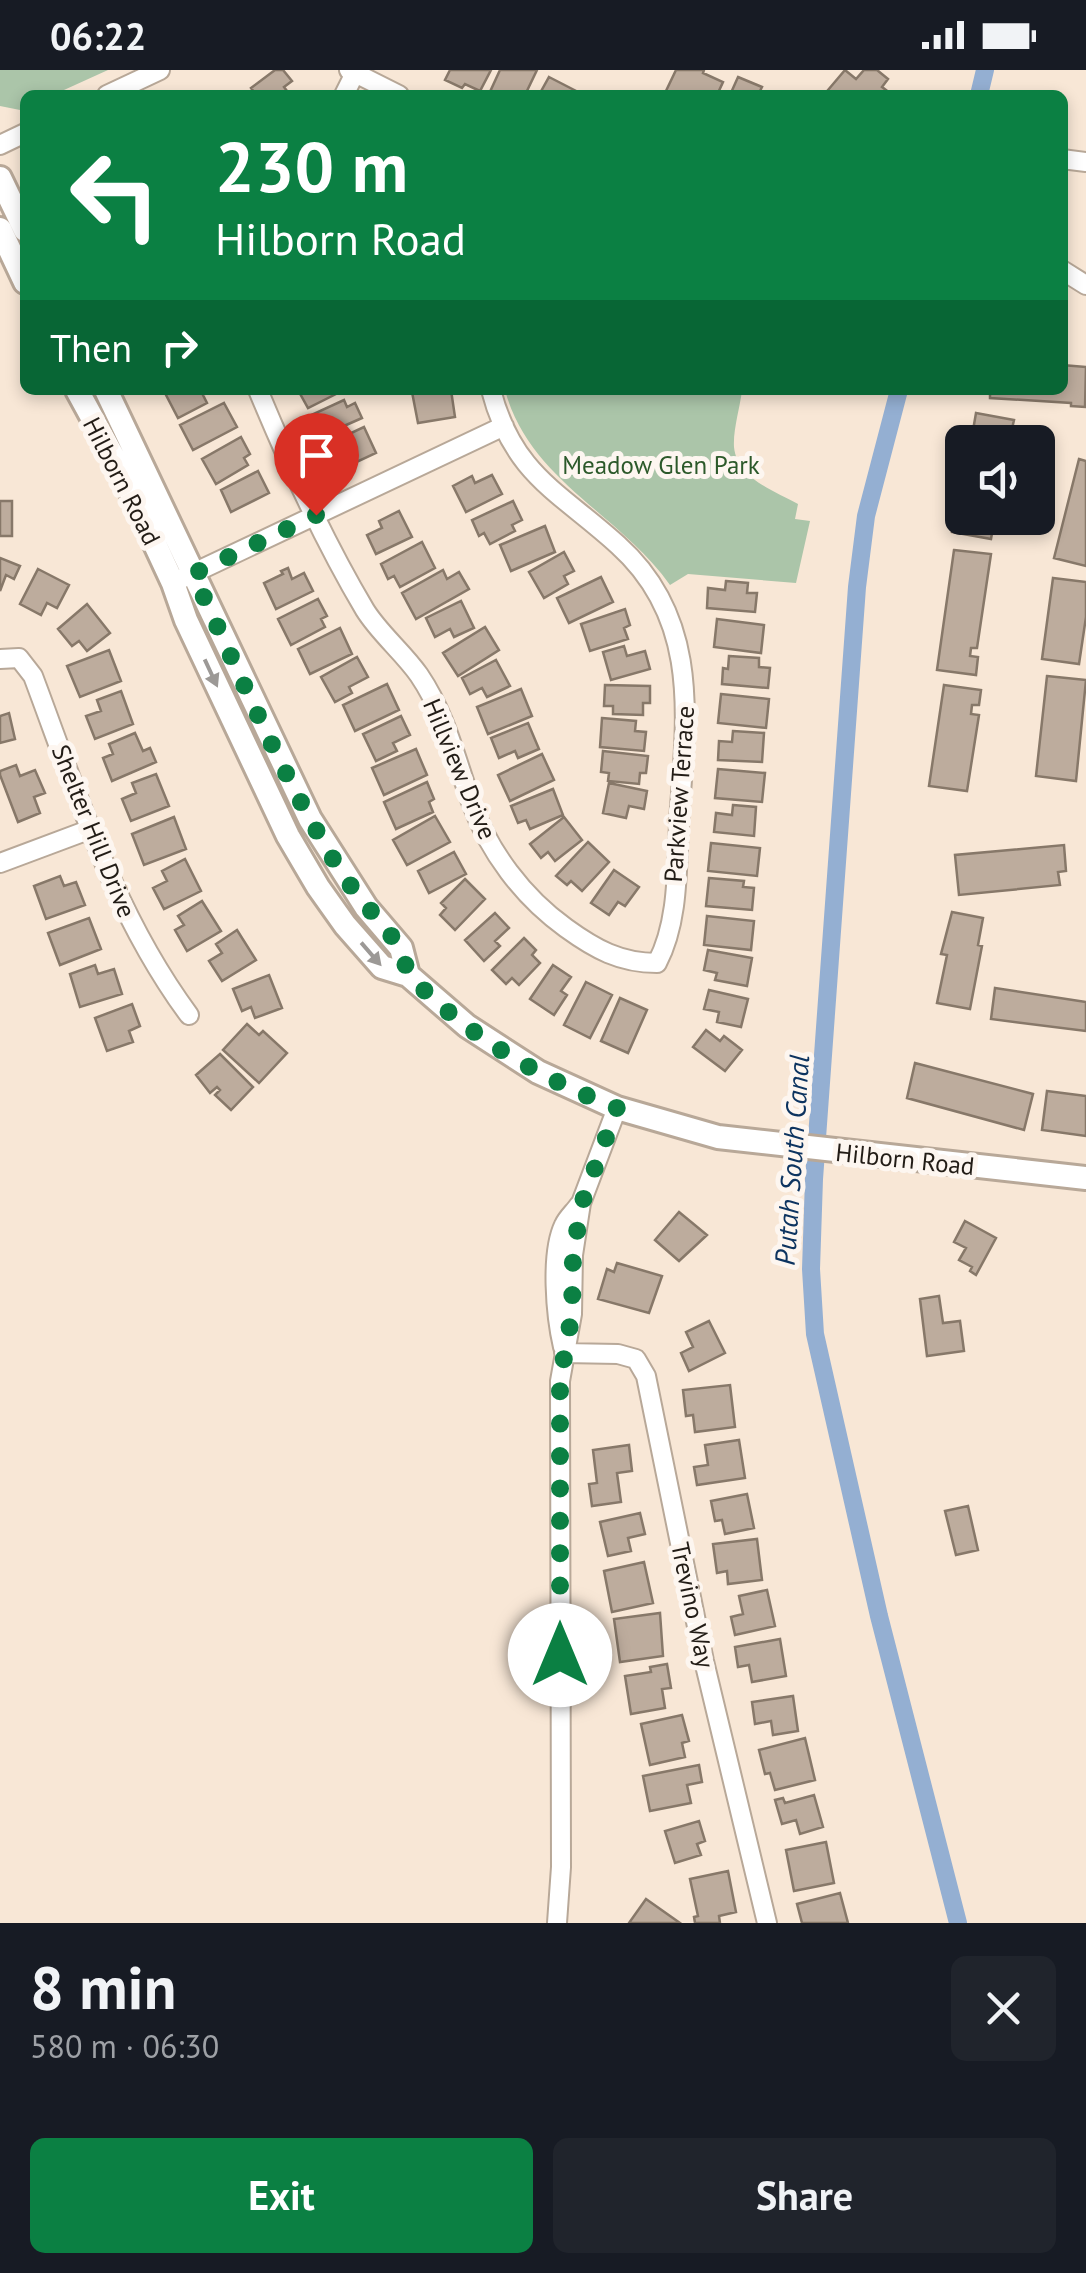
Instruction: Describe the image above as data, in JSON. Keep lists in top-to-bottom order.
{
  "streets": {
    "street": [
      "Hilborn Road",
      "Hillview Drive",
      "Parkview Terrace",
      "Shelter Hill Drive",
      "Trevino Way"
    ]
  },
  "crossings": [
    ["Hillview Drive", "Parkview Terrace"]
  ],
  "water": ["Putah South Canal"],
  "parks": ["Meadow Glen Park"],
  "page": {
    "status": "06:22",
    "turn": ["230 m", "Hilborn Road"],
    "then": "Then",
    "heading": ["8 min", "580 m · 06:30"],
    "buttons": ["Exit", "Share"]
  }
}
